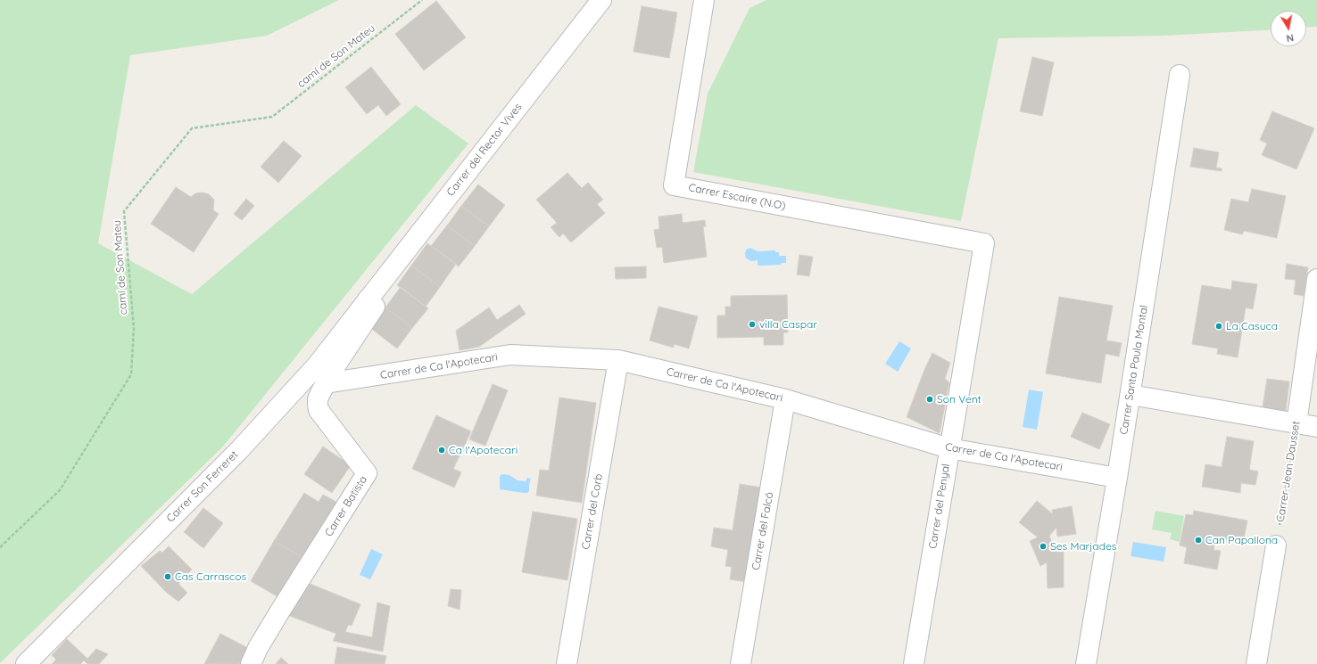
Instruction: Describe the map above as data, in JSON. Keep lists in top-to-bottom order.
{
  "streets": {
    "street": [
      "Carrer del Rector Vives",
      "Carrer Escaire (N.O)",
      "Carrer de Ca l'Apotecari",
      "Carrer Santa Paula Montal",
      "Carrer Jean Dausset",
      "Carrer Son Ferreret",
      "Carrer Batista",
      "Carrer del Penyal",
      "Carrer del Corb",
      "Carrer del Falcó"
    ],
    "path": ["camí de Son Mateu"]
  },
  "crossings": [
    ["Carrer del Rector Vives", "Carrer Son Ferreret"],
    ["Carrer del Rector Vives", "Carrer Batista"],
    ["Carrer Escaire (N.O)", "Carrer del Penyal"],
    ["Carrer de Ca l'Apotecari", "Carrer Santa Paula Montal"],
    ["Carrer de Ca l'Apotecari", "Carrer Batista"],
    ["Carrer de Ca l'Apotecari", "Carrer del Penyal"],
    ["Carrer de Ca l'Apotecari", "Carrer del Corb"],
    ["Carrer de Ca l'Apotecari", "Carrer del Falcó"],
    ["Carrer Son Ferreret", "Carrer Batista"]
  ],
  "places": [
    "villa Caspar",
    "La Casuca",
    "Son Vent",
    "Ca l'Apotecari",
    "Can Papallona",
    "Ses Marjades",
    "Cas Carrascos"
  ],
  "north": "bottom"
}
